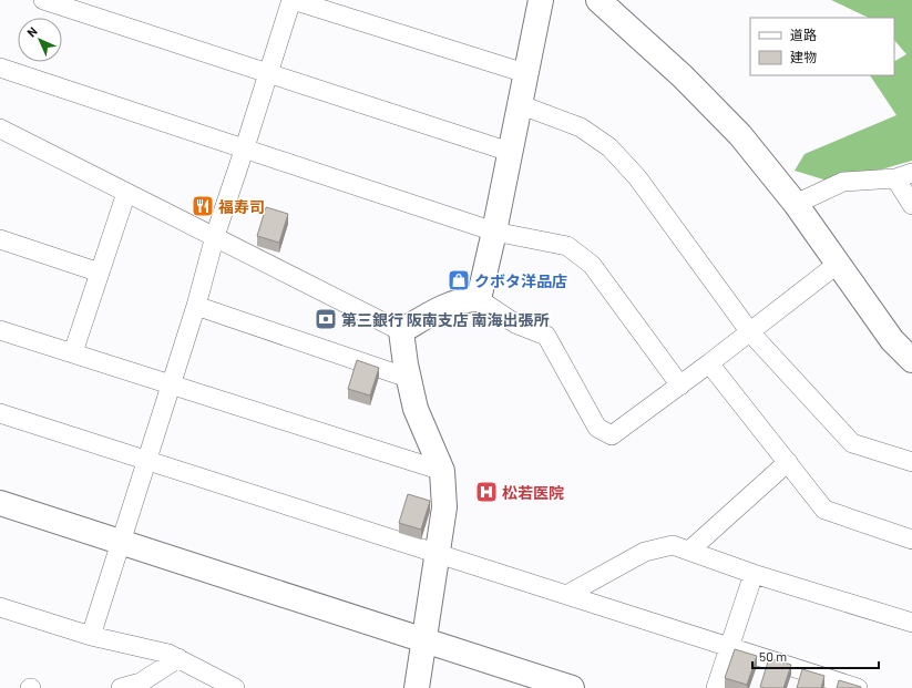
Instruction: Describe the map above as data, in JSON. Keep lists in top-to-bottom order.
{
  "places": {
    "restaurant": ["福寿司"],
    "shop": ["クボタ洋品店"],
    "bank": ["第三銀行 阪南支店 南海出張所"],
    "hospital": ["松若医院"]
  },
  "legend": ["道路", "建物"],
  "scale_bar": "50 m",
  "north": "top left"
}
